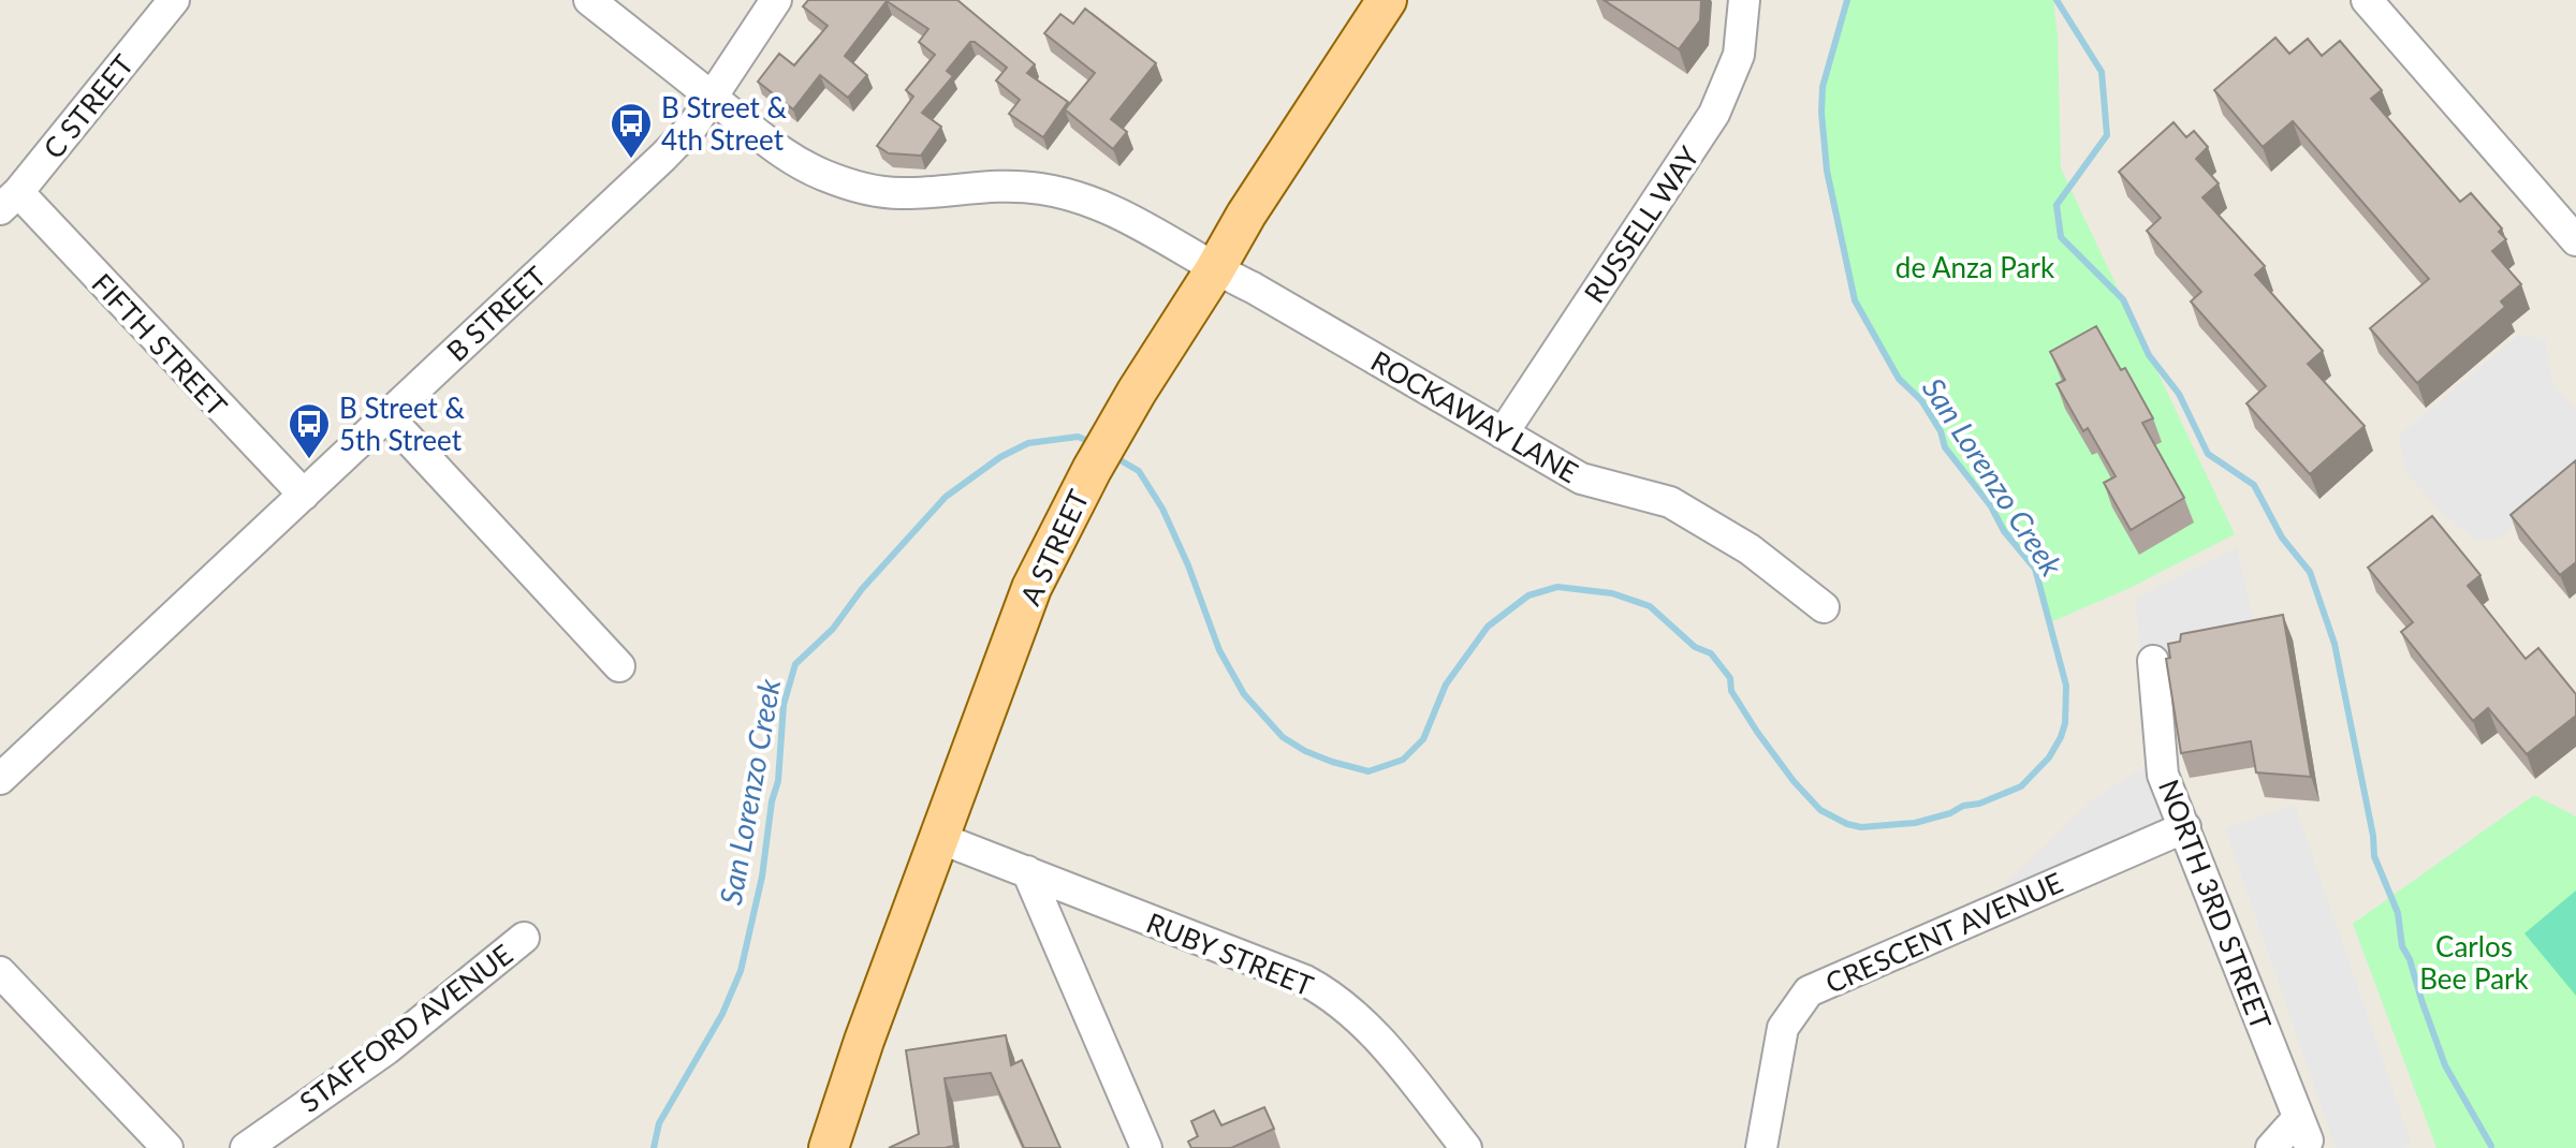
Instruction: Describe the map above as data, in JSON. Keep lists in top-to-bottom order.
{
  "streets": {
    "main road": ["A STREET"],
    "street": [
      "C STREET",
      "RUSSELL WAY",
      "B STREET",
      "FIFTH STREET",
      "ROCKAWAY LANE",
      "NORTH 3RD STREET",
      "CRESCENT AVENUE",
      "RUBY STREET",
      "STAFFORD AVENUE"
    ]
  },
  "crossings": [
    ["C STREET", "FIFTH STREET"],
    ["RUSSELL WAY", "ROCKAWAY LANE"],
    ["B STREET", "FIFTH STREET"],
    ["B STREET", "ROCKAWAY LANE"],
    ["ROCKAWAY LANE", "A STREET"],
    ["A STREET", "RUBY STREET"],
    ["NORTH 3RD STREET", "CRESCENT AVENUE"]
  ],
  "water": ["San Lorenzo Creek"],
  "parks": ["de Anza Park", "Carlos Bee Park"],
  "places": {
    "bus stop": ["B Street & 4th Street", "B Street & 5th Street"]
  }
}
